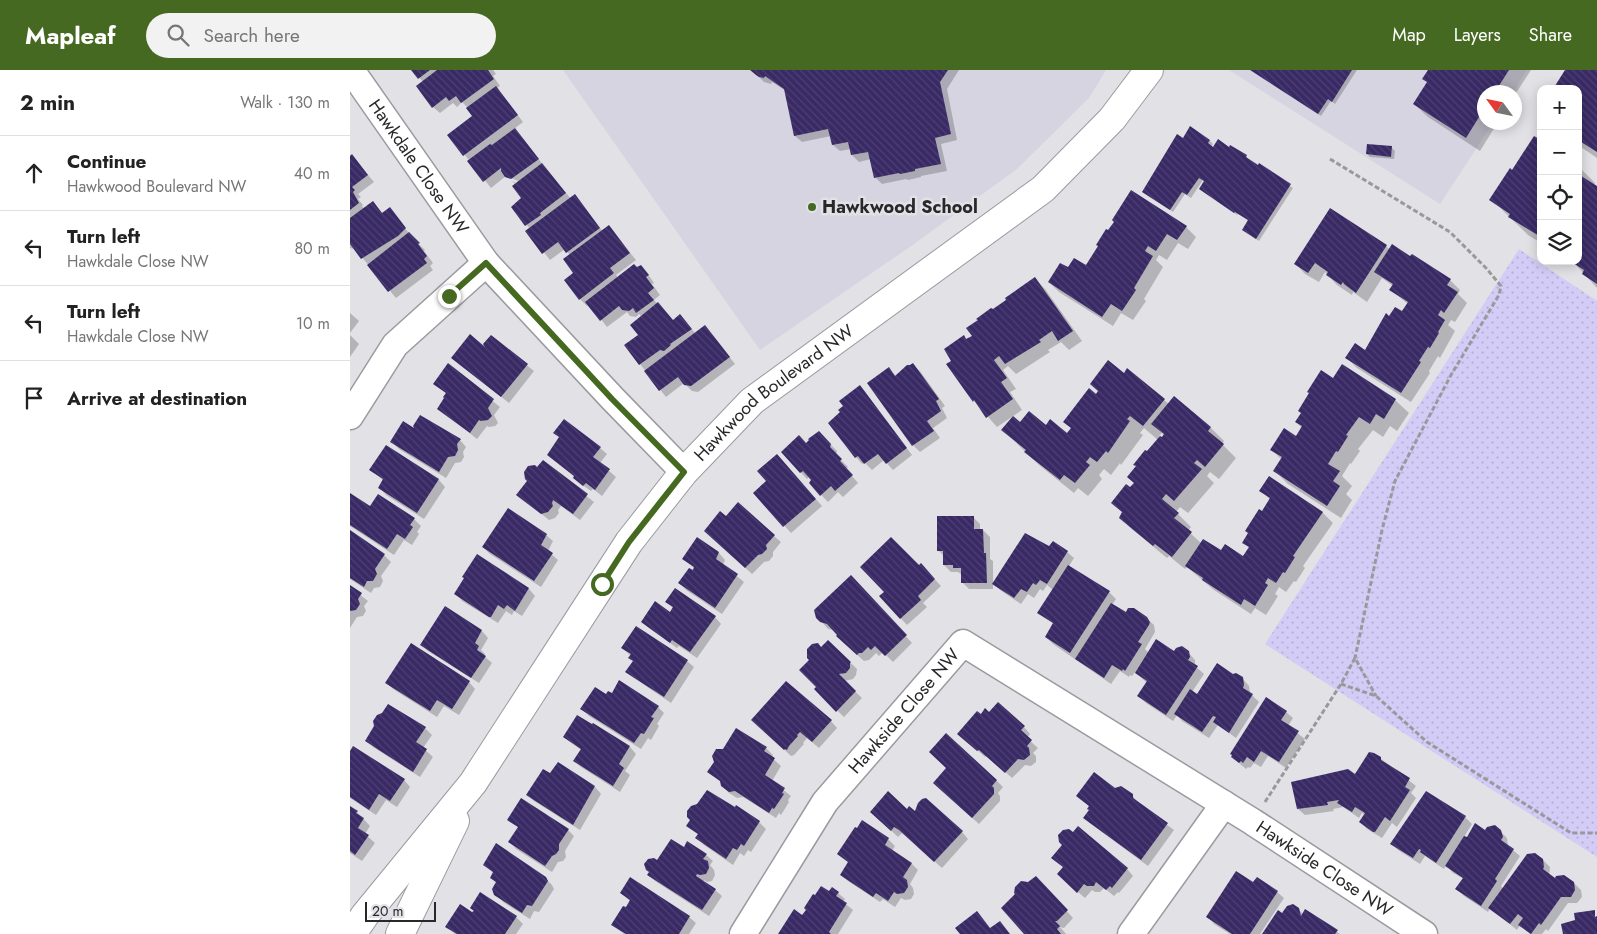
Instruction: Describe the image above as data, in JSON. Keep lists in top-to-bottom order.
{
  "streets": {
    "street": ["Hawkdale Close NW", "Hawkwood Boulevard NW", "Hawkside Close NW"]
  },
  "crossings": [
    ["Hawkdale Close NW", "Hawkwood Boulevard NW"]
  ],
  "places": ["Hawkwood School"],
  "scale_bar": "20 m",
  "north": "top left",
  "page": {
    "header": "Mapleaf",
    "search": "Search here",
    "nav": ["Map", "Layers", "Share"],
    "heading": ["2 min", "Walk · 130 m"],
    "map_buttons": ["+", "−"],
    "list": [
      ["Continue", "Hawkwood Boulevard NW", "40 m"],
      ["Turn left", "Hawkdale Close NW", "80 m"],
      ["Turn left", "Hawkdale Close NW", "10 m"],
      "Arrive at destination"
    ],
    "scale": "20 m"
  }
}
